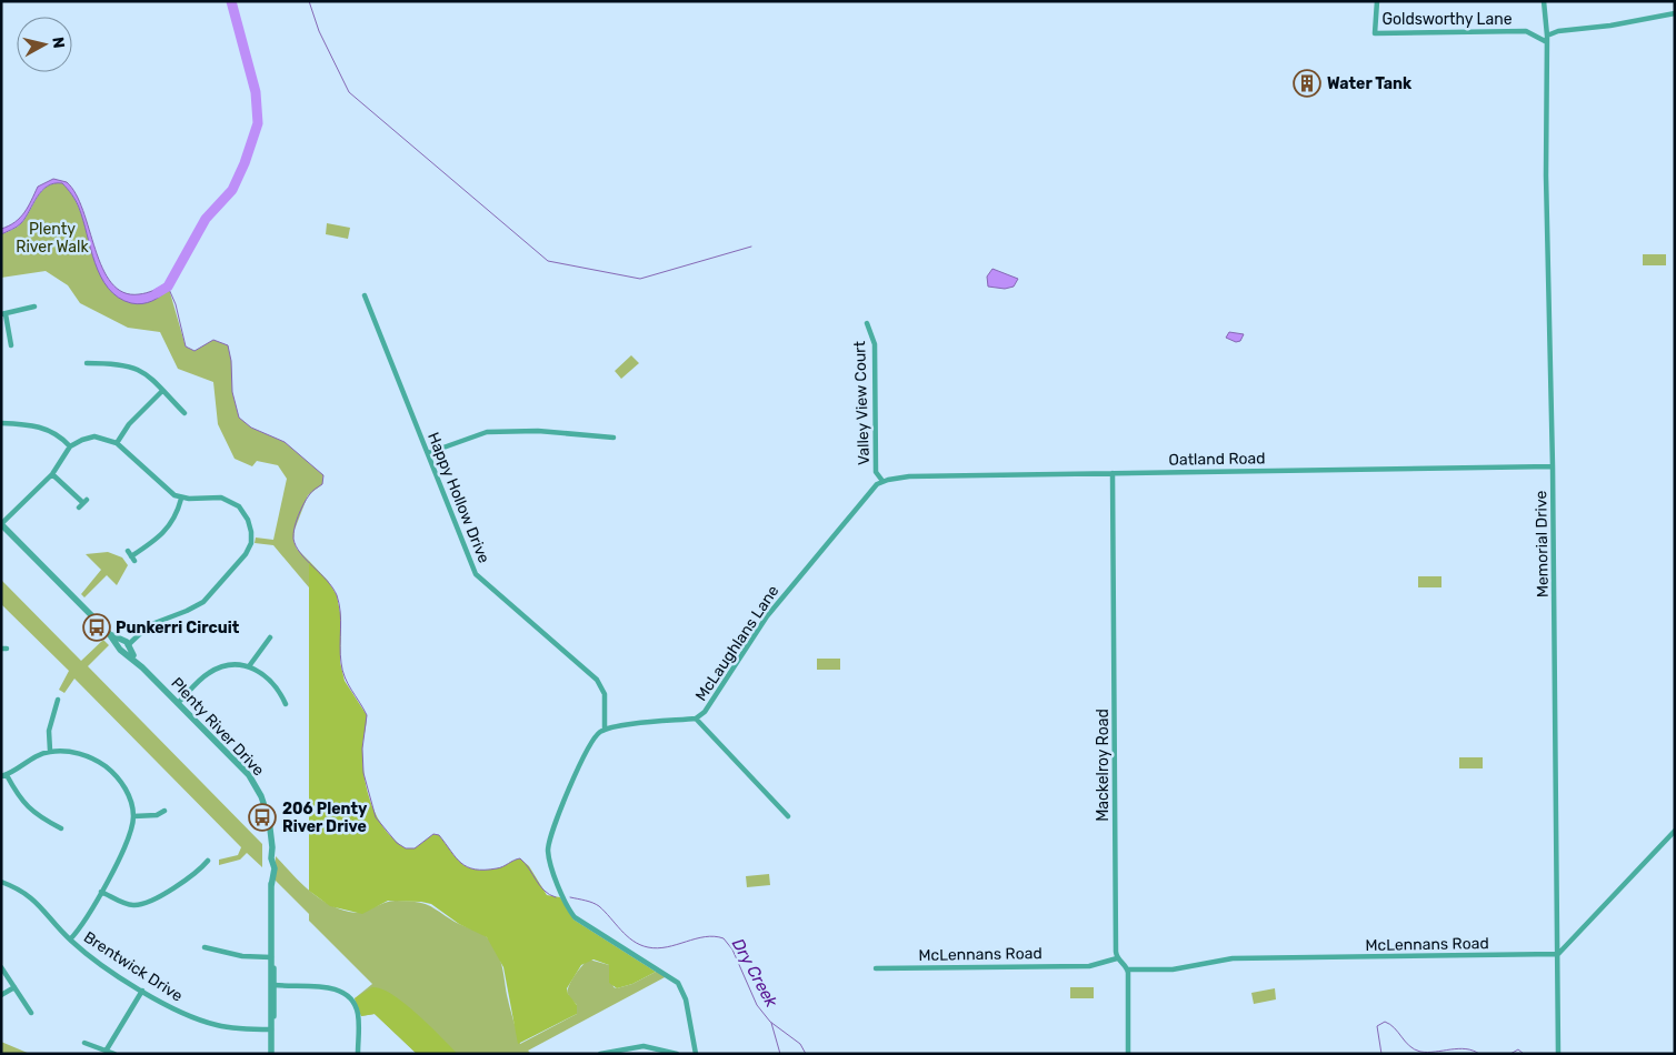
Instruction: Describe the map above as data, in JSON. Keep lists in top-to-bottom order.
{
  "streets": {
    "street": [
      "Goldsworthy Lane",
      "Valley View Court",
      "Oatland Road",
      "Happy Hollow Drive",
      "Memorial Drive",
      "McLaughlans Lane",
      "Plenty River Drive",
      "Mackelroy Road",
      "McLennans Road",
      "Brentwick Drive"
    ]
  },
  "crossings": [
    ["Goldsworthy Lane", "Memorial Drive"],
    ["Valley View Court", "Oatland Road"],
    ["Valley View Court", "McLaughlans Lane"],
    ["Oatland Road", "Memorial Drive"],
    ["Oatland Road", "McLaughlans Lane"],
    ["Oatland Road", "Mackelroy Road"],
    ["Happy Hollow Drive", "McLaughlans Lane"],
    ["Memorial Drive", "McLennans Road"],
    ["Plenty River Drive", "Brentwick Drive"],
    ["Mackelroy Road", "McLennans Road"]
  ],
  "water": ["Dry Creek"],
  "parks": ["Plenty River Walk"],
  "places": {
    "building": ["Water Tank"],
    "bus stop": ["Punkerri Circuit", "206 Plenty River Drive"]
  },
  "north": "right"
}
